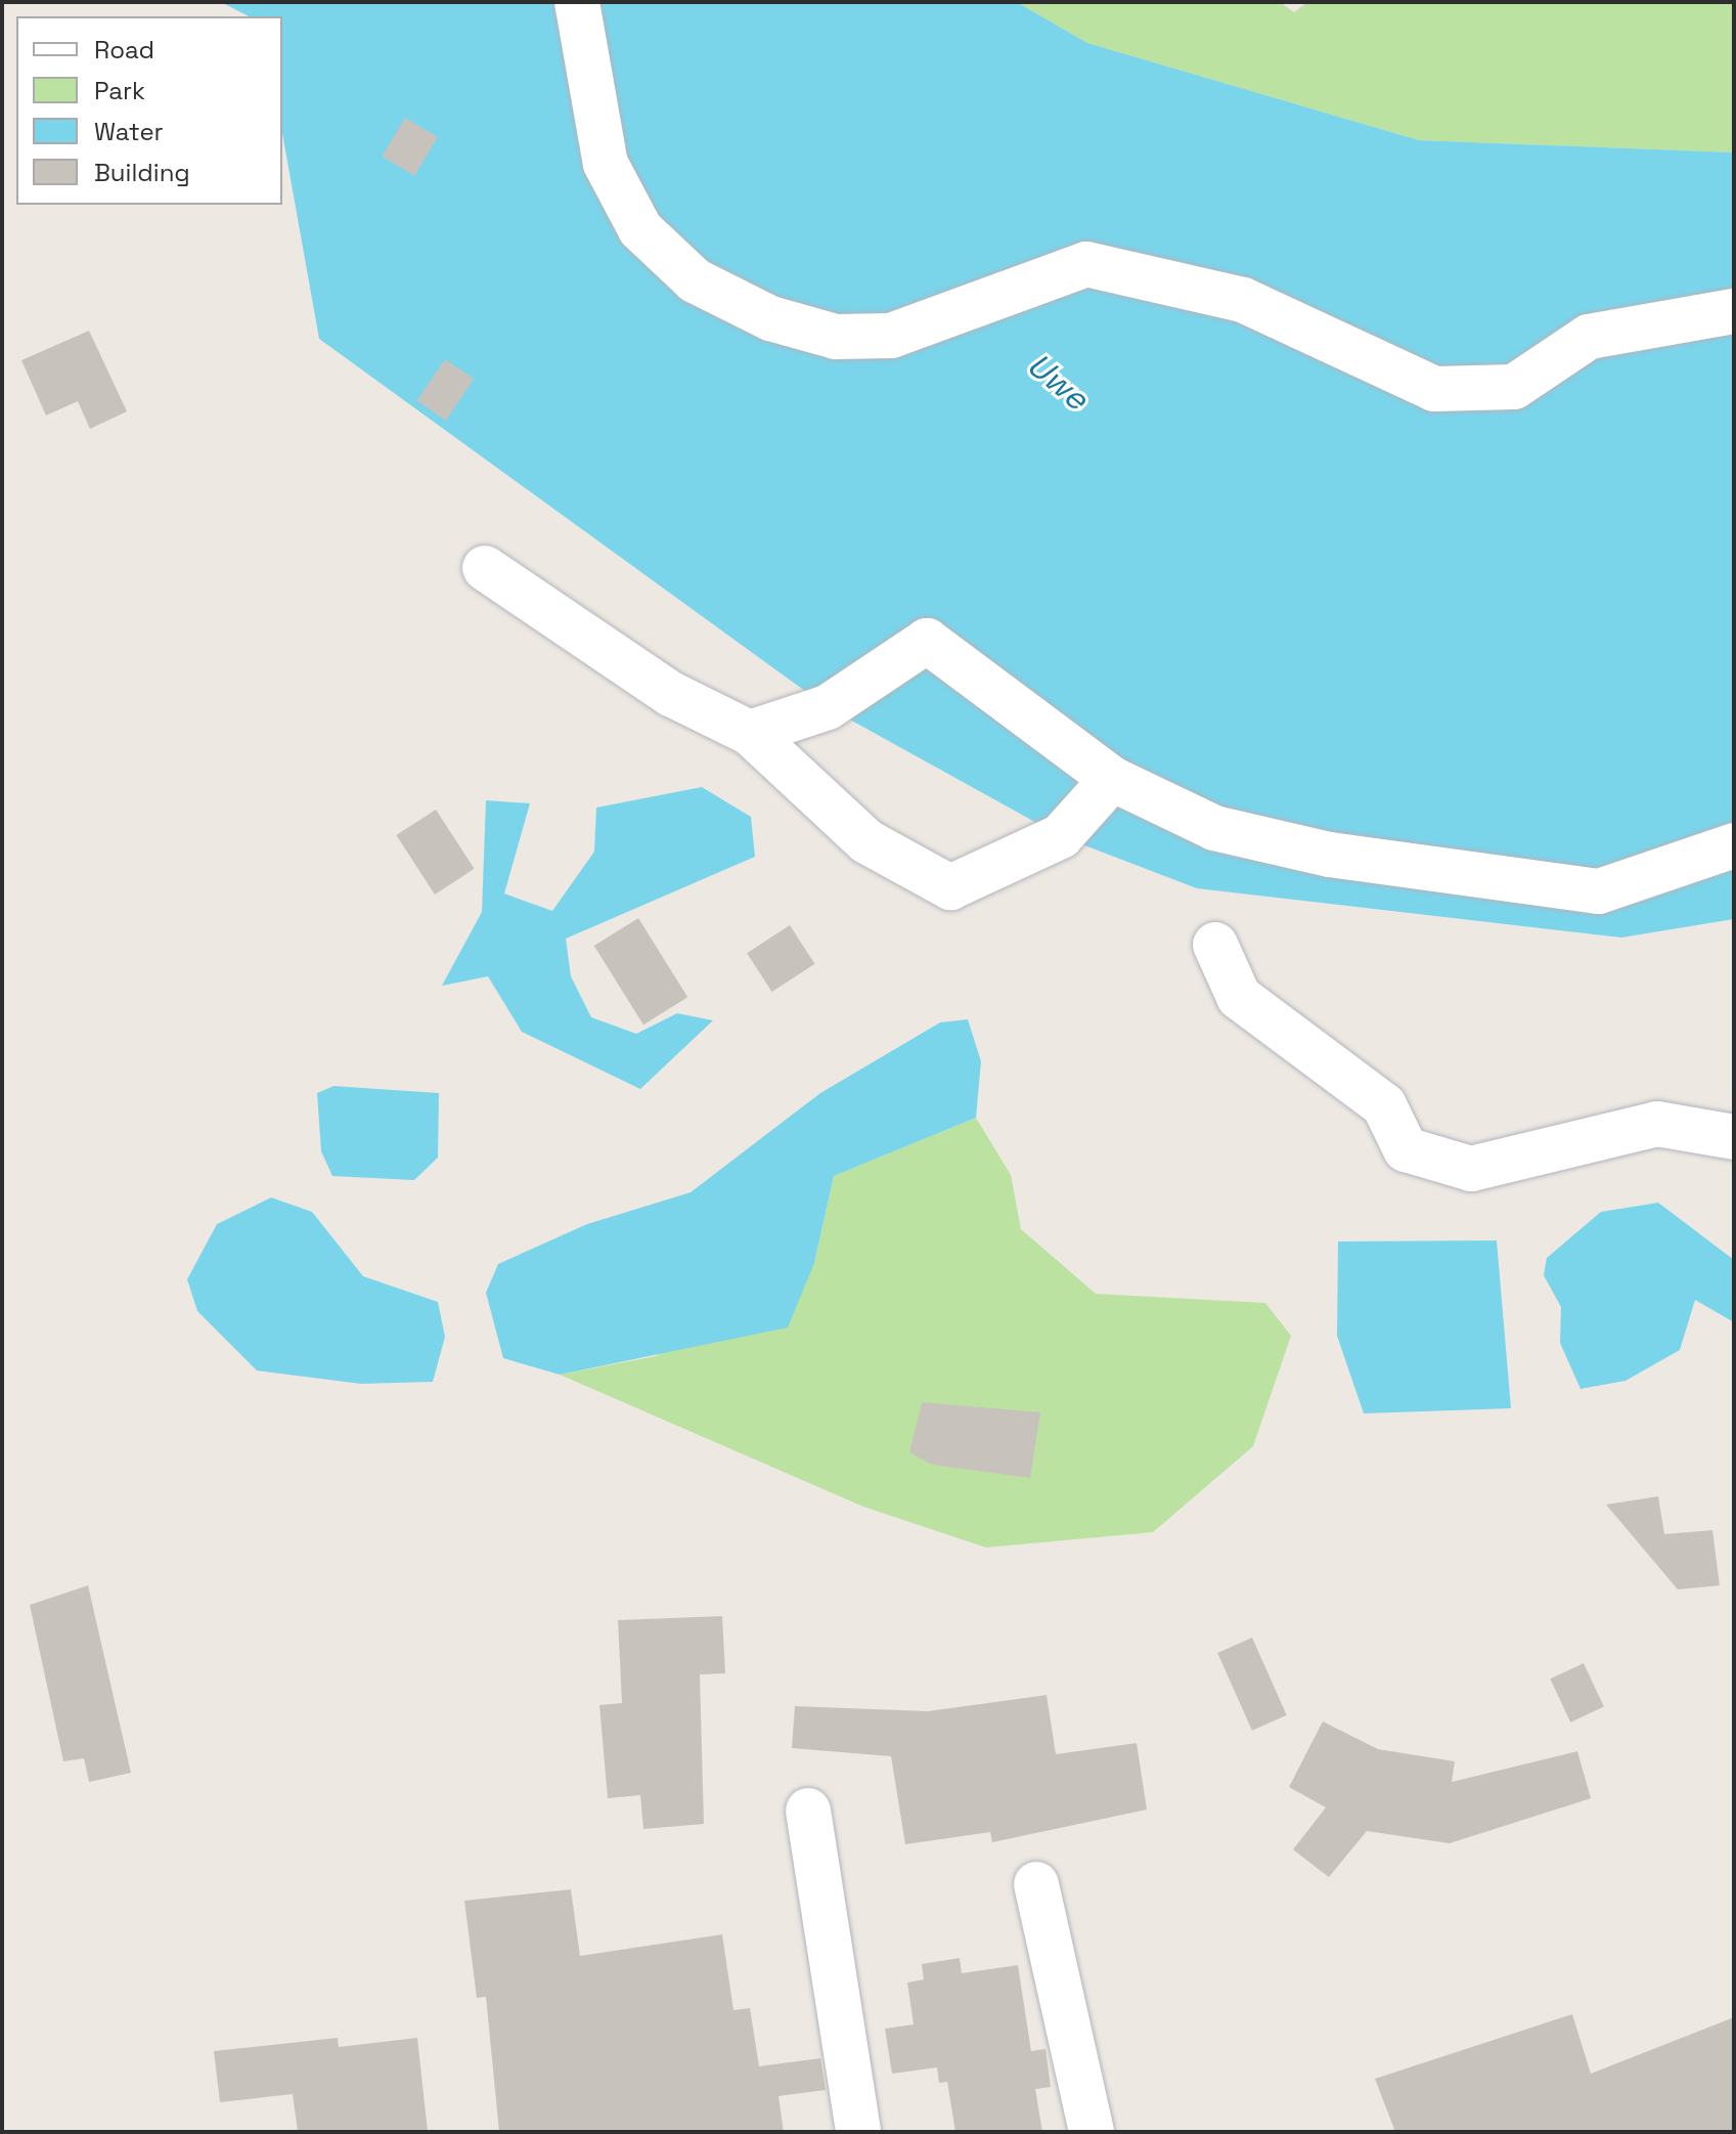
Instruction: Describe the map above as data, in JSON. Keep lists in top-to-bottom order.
{
  "water": ["Uwe"],
  "legend": [
    "Road",
    "Park",
    "Water",
    "Building"
  ]
}
